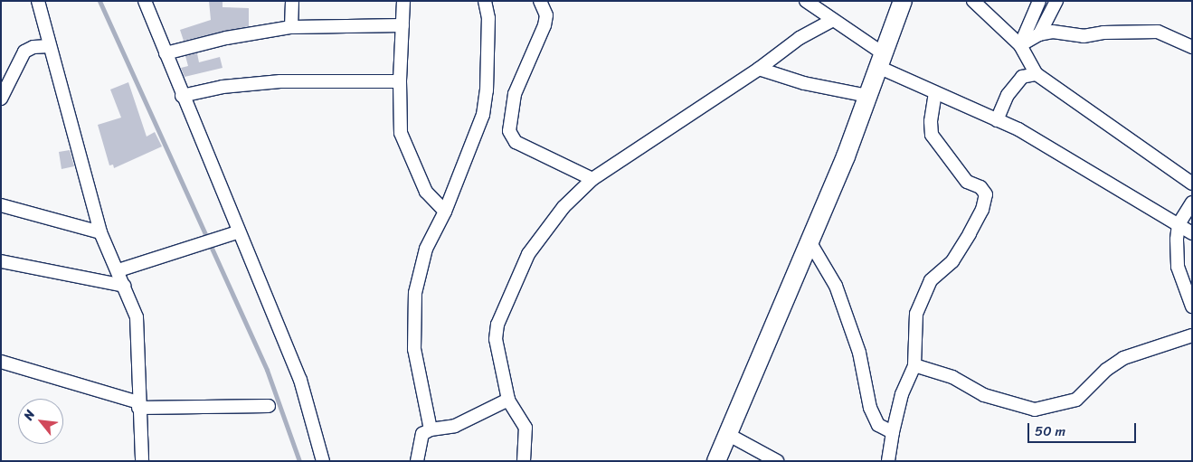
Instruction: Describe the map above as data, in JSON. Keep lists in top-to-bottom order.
{
  "scale_bar": "50 m",
  "north": "top left"
}
